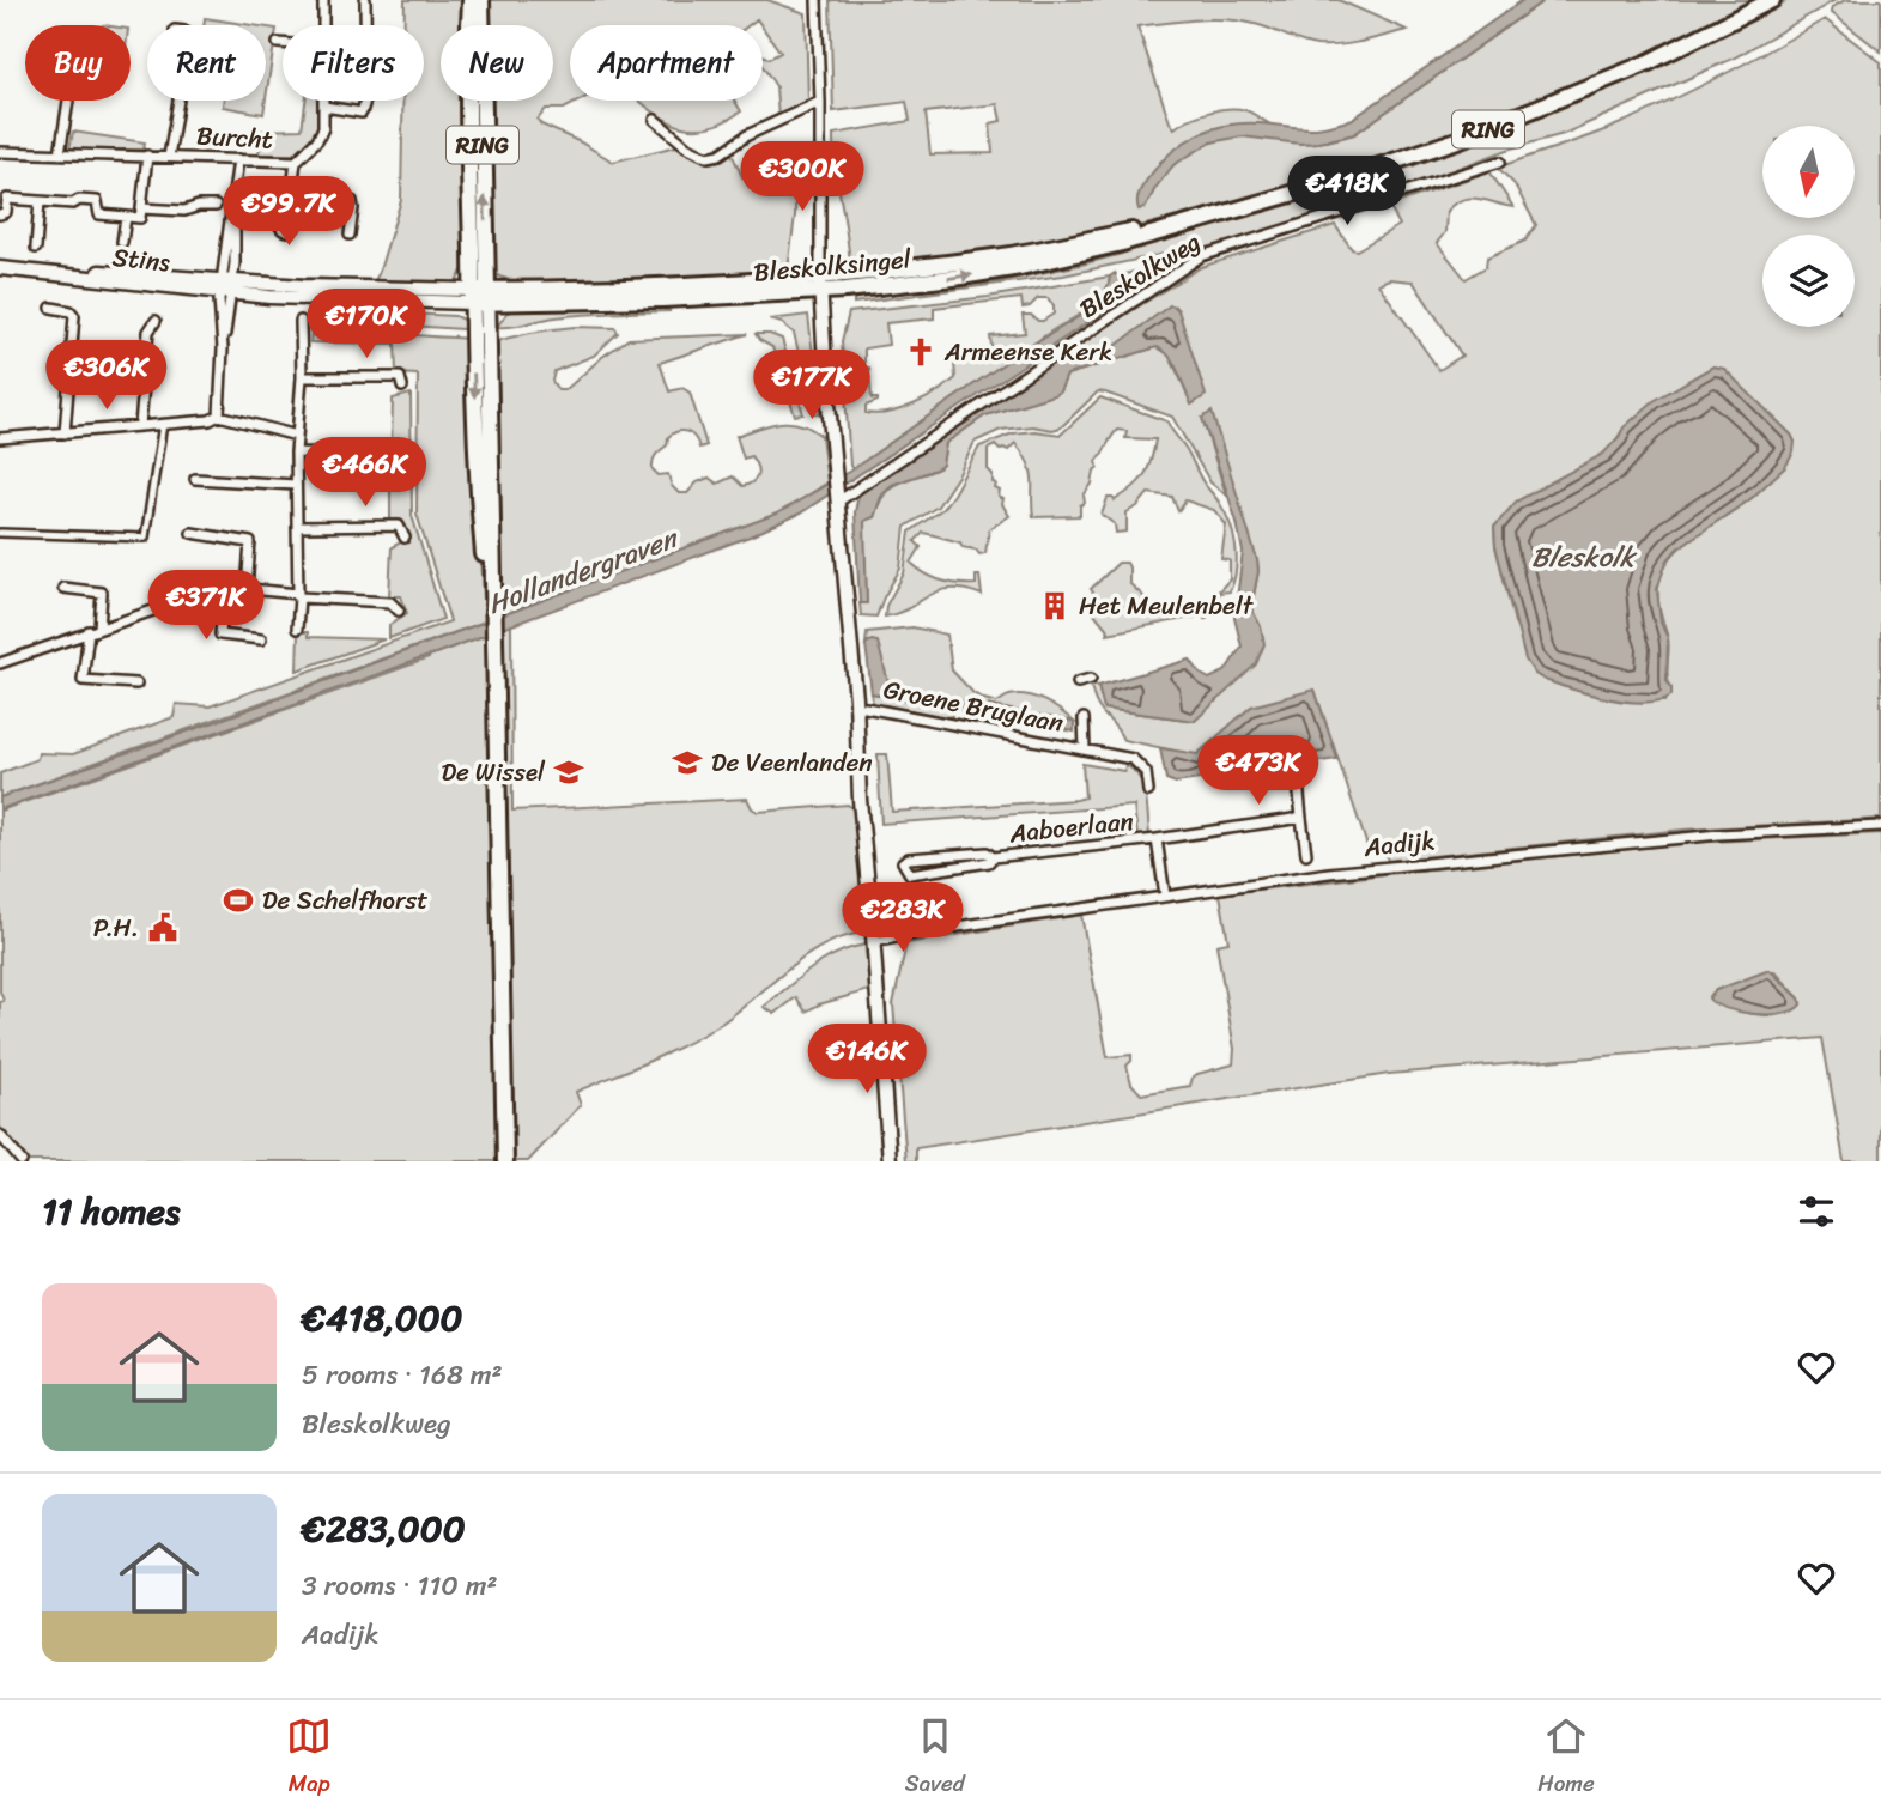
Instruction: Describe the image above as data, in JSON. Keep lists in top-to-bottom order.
{
  "streets": {
    "main road": ["RING", "Bleskolksingel"],
    "street": [
      "Burcht",
      "Stins",
      "Bleskolkweg",
      "Groene Bruglaan",
      "Aaboerlaan",
      "Aadijk"
    ]
  },
  "crossings": [
    ["RING", "Stins"],
    ["RING", "Bleskolksingel"],
    ["Stins", "Bleskolksingel"],
    ["Aaboerlaan", "Aadijk"]
  ],
  "water": ["Bleskolk", "Hollandergraven"],
  "places": {
    "church": ["Armeense Kerk"],
    "building": ["Het Meulenbelt"],
    "school or university": ["De Veenlanden", "De Wissel"],
    "sports": ["De Schelfhorst"],
    "public building": ["P.H."]
  },
  "north": "bottom",
  "page": {
    "chip": [
      "Buy",
      "Rent",
      "Filters",
      "New",
      "Apartment"
    ],
    "price": [
      "€300K",
      "€418K",
      "€99.7K",
      "€170K",
      "€306K",
      "€177K",
      "€466K",
      "€371K",
      "€473K",
      "€283K",
      "€146K"
    ],
    "heading": "11 homes",
    "list": [
      {
        "name": "€418,000",
        "note": "5 rooms · 168 m² · Bleskolkweg"
      },
      {
        "name": "€283,000",
        "note": "3 rooms · 110 m² · Aadijk"
      }
    ],
    "tabs": ["Map", "Saved", "Home"]
  }
}
